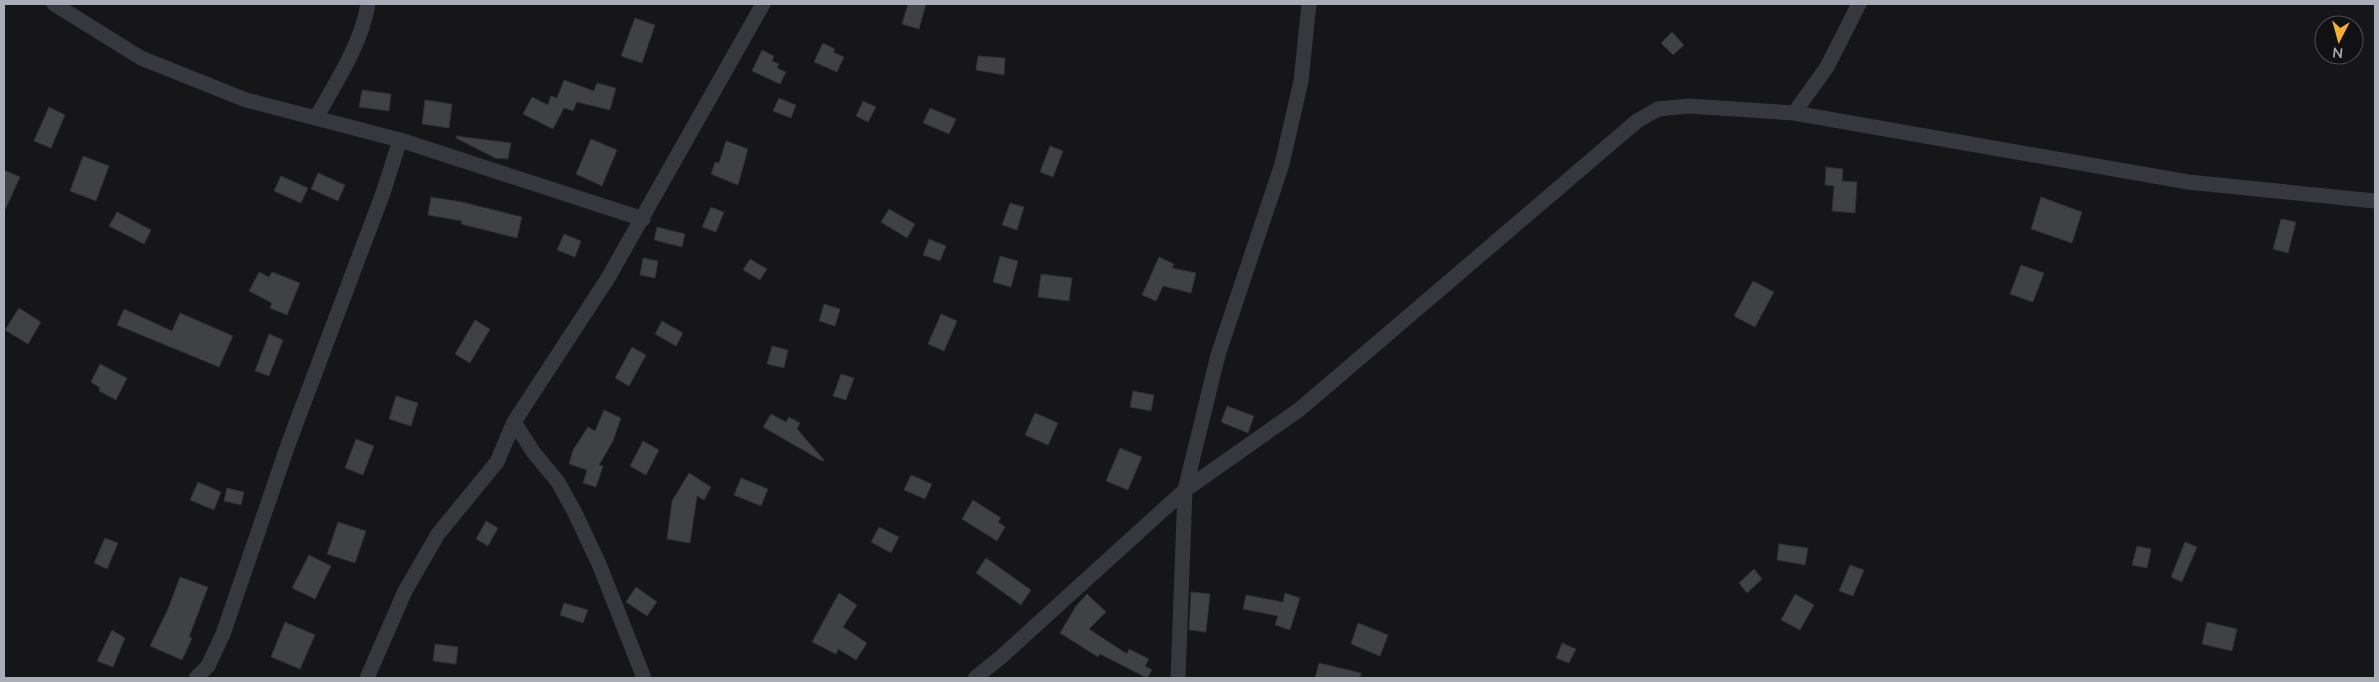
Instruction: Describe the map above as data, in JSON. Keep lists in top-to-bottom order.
{
  "north": "bottom"
}
